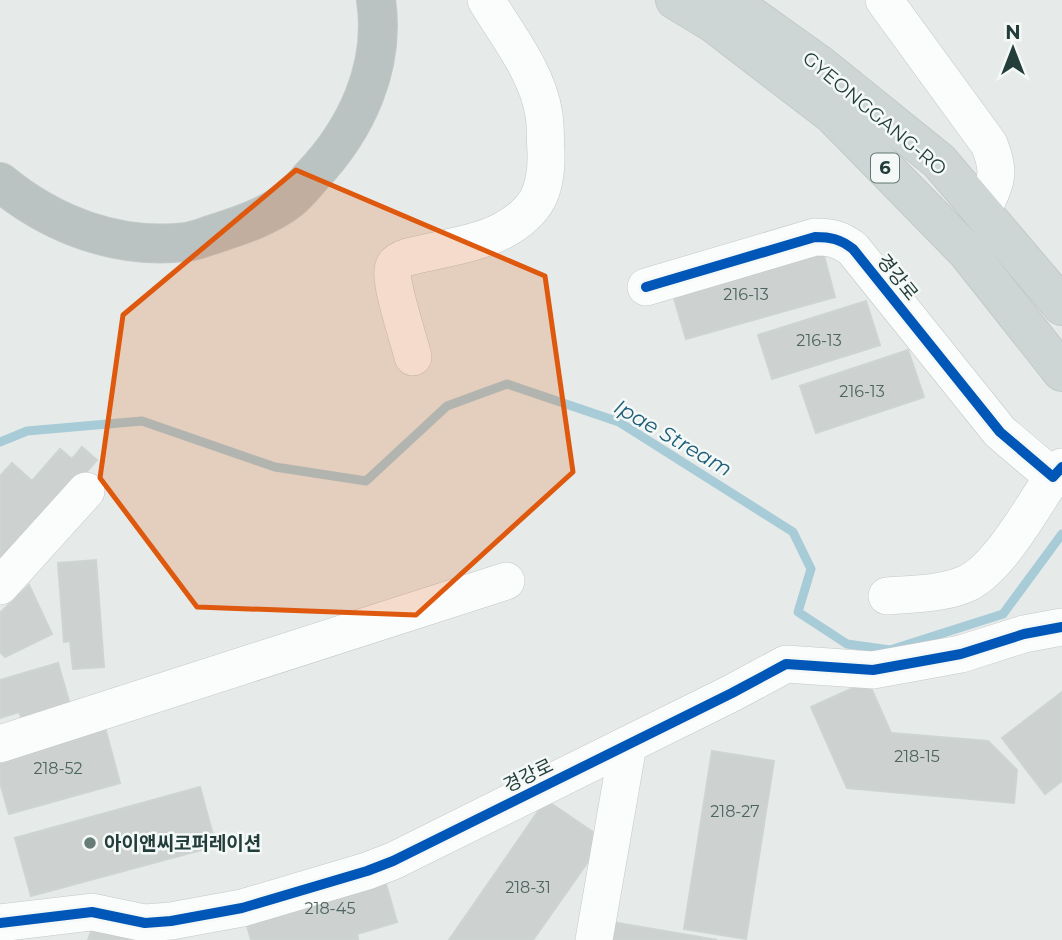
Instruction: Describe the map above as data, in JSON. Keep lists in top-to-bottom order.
{
  "streets": {
    "main road": ["GYEONGGANG-RO", "6"],
    "street": ["경강로"]
  },
  "water": ["Ipae Stream"],
  "places": ["아이앤씨코퍼레이션"],
  "house_numbers": [
    "216-13",
    "216-13",
    "216-13",
    "218-15",
    "218-52",
    "218-27",
    "218-31",
    "218-45"
  ],
  "north": "top"
}
